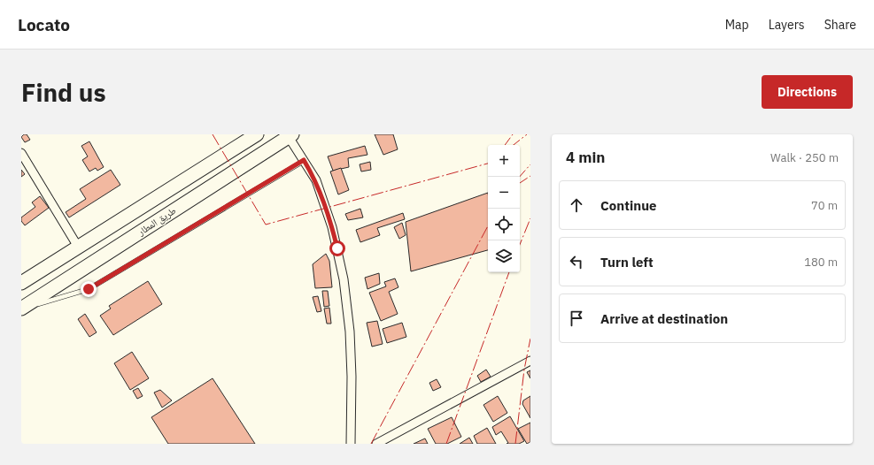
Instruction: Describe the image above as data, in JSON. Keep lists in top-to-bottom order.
{
  "streets": {
    "highway": ["طريق المطار"]
  },
  "page": {
    "header": "Locato",
    "nav": ["Map", "Layers", "Share"],
    "buttons": "Directions",
    "title": "Find us",
    "heading": ["4 min", "Walk · 250 m"],
    "map_buttons": ["+", "−"],
    "list": [
      ["Continue", "70 m"],
      ["Turn left", "180 m"],
      "Arrive at destination"
    ]
  }
}
